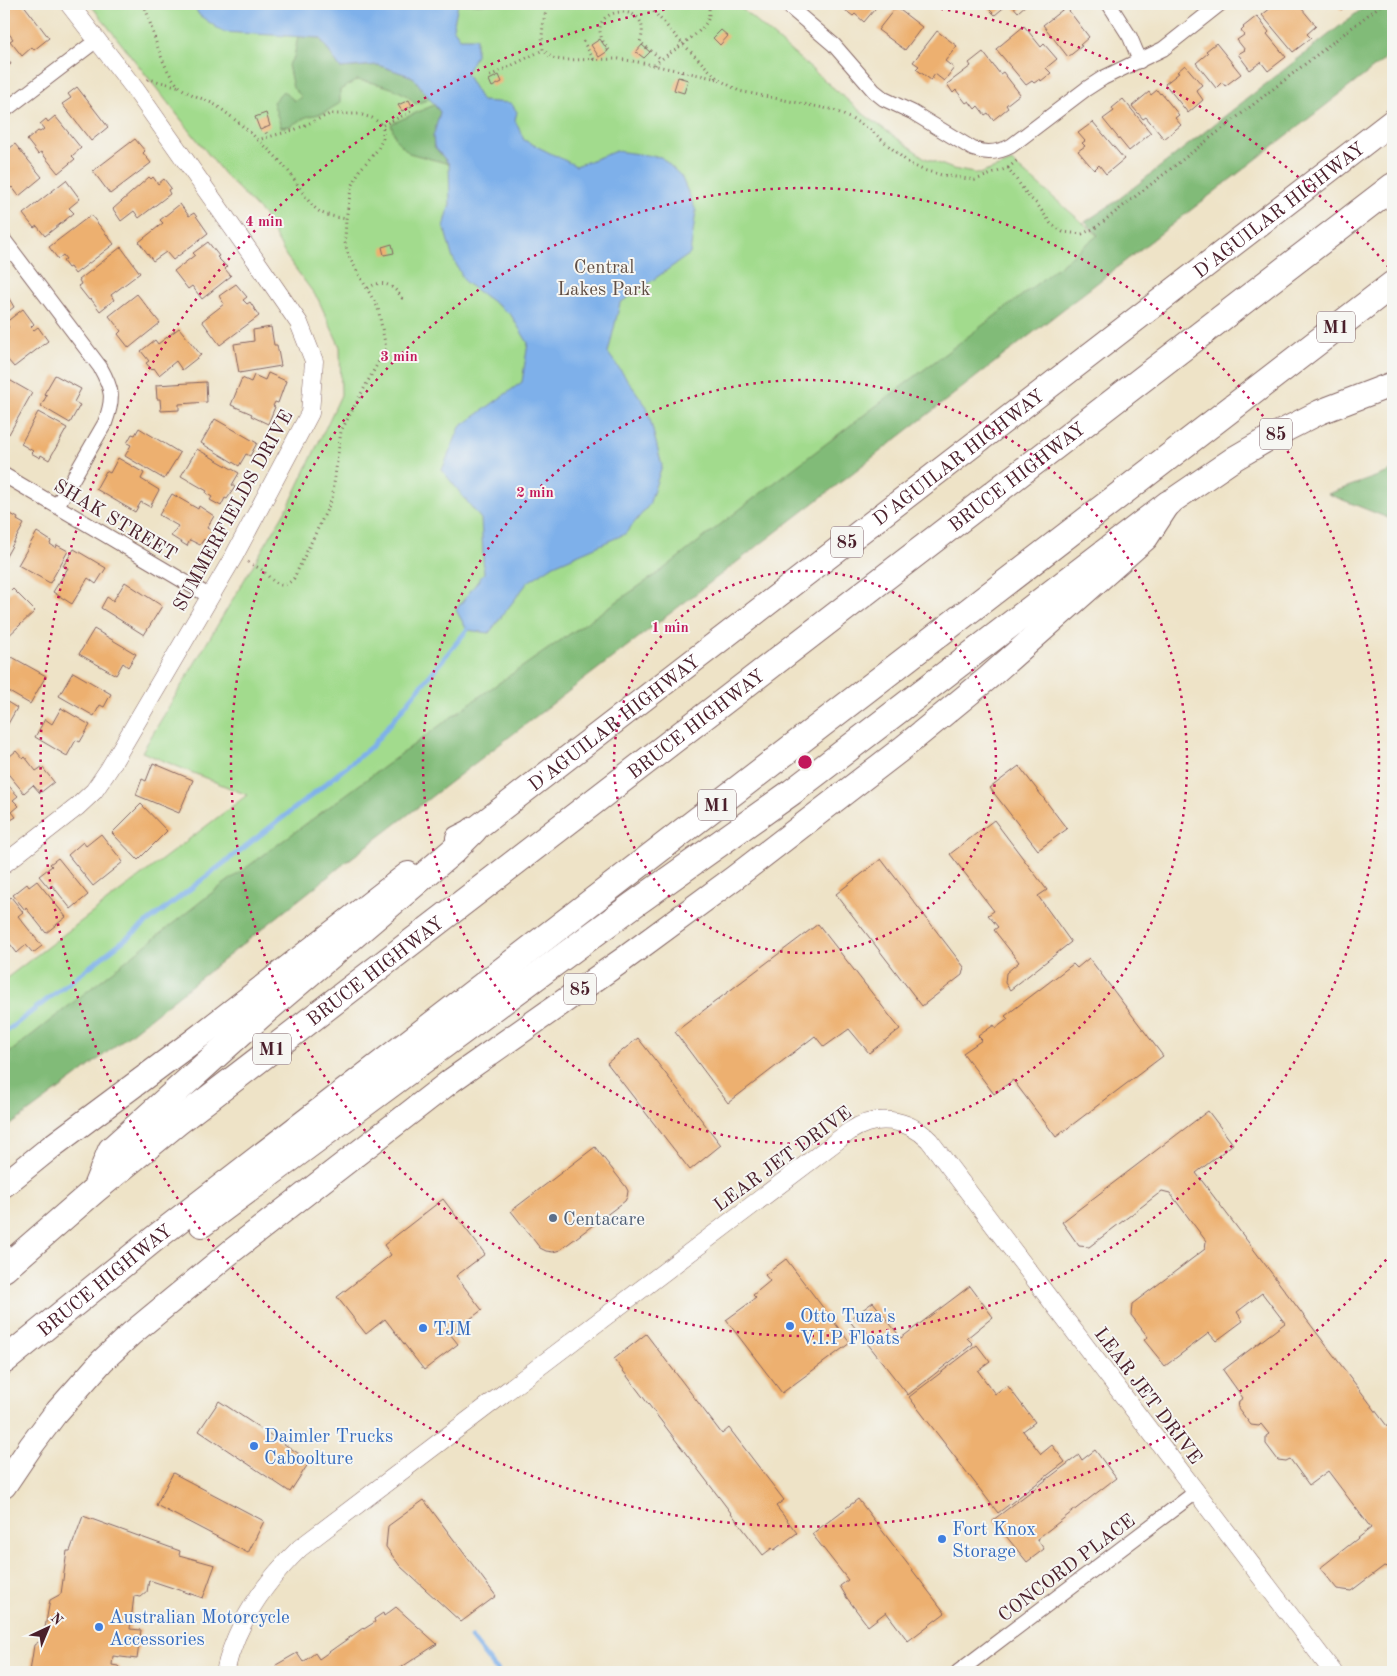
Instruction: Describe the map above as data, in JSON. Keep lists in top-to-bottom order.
{
  "streets": {
    "highway": [
      "D'AGUILAR HIGHWAY",
      "M1",
      "85",
      "BRUCE HIGHWAY"
    ],
    "street": [
      "SUMMERFIELDS DRIVE",
      "SHAK STREET",
      "LEAR JET DRIVE",
      "CONCORD PLACE"
    ]
  },
  "crossings": [
    ["D'AGUILAR HIGHWAY", "85"],
    ["SUMMERFIELDS DRIVE", "SHAK STREET"],
    ["LEAR JET DRIVE", "CONCORD PLACE"]
  ],
  "parks": ["Central Lakes Park"],
  "places": [
    "Centacare",
    "Otto Tuza's V.I.P Floats",
    "TJM",
    "Daimler Trucks Caboolture",
    "Fort Knox Storage",
    "Australian Motorcycle Accessories"
  ],
  "north": "top right",
  "rings": [
    "4 min",
    "3 min",
    "2 min",
    "1 min"
  ]
}
